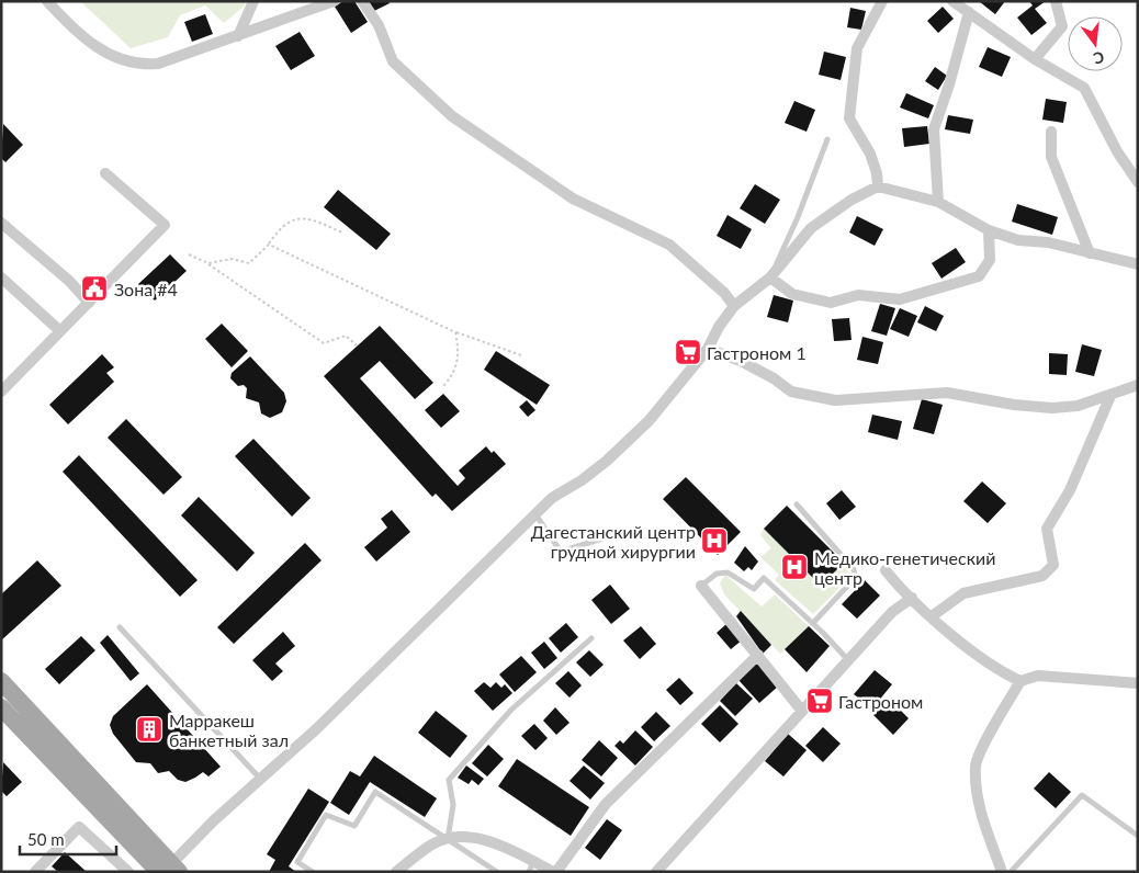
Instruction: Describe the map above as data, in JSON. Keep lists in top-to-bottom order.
{
  "places": {
    "public building": ["Зона #4"],
    "supermarket": ["Гастроном 1", "Гастроном"],
    "hospital": ["Дагестанский центр грудной хирургии", "Медико-генетический центр"],
    "building": ["Марракеш банкетный зал"]
  },
  "scale_bar": "50 m",
  "north": "bottom"
}
